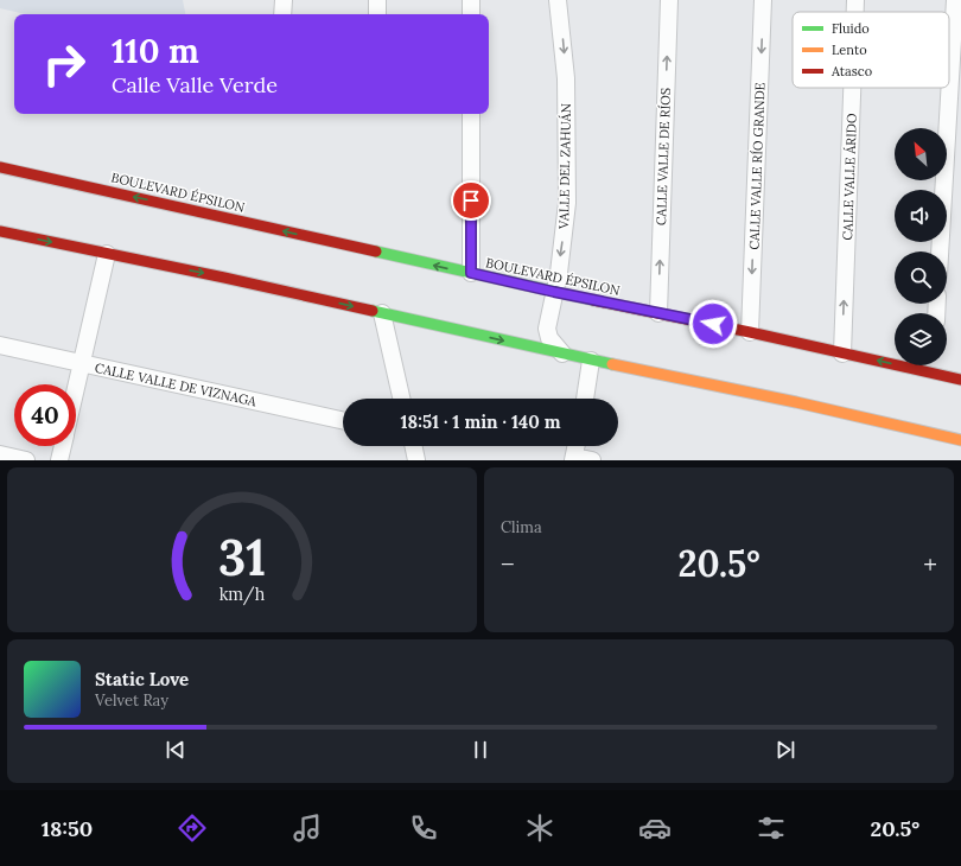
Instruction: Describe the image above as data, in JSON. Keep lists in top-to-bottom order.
{
  "streets": {
    "street": [
      "CALLE VALLE DE RÍOS",
      "VALLE DEL ZAHUÁN",
      "CALLE VALLE RÍO GRANDE",
      "CALLE VALLE ÁRIDO",
      "BOULEVARD ÉPSILON",
      "CALLE VALLE DE VIZNAGA"
    ]
  },
  "crossings": [
    ["CALLE VALLE DE RÍOS", "BOULEVARD ÉPSILON"],
    ["VALLE DEL ZAHUÁN", "BOULEVARD ÉPSILON"],
    ["CALLE VALLE RÍO GRANDE", "BOULEVARD ÉPSILON"],
    ["CALLE VALLE ÁRIDO", "BOULEVARD ÉPSILON"]
  ],
  "one_way": ["CALLE VALLE DE RÍOS", "CALLE VALLE RÍO GRANDE"],
  "legend": ["Fluido", "Lento", "Atasco"],
  "north": "top left",
  "page": {
    "turn": ["110 m", "Calle Valle Verde"],
    "limit": "40",
    "trip": "18:51 · 1 min · 140 m",
    "tile": "Clima",
    "heat": ["−", "20.5°", "+"],
    "song": ["Static Love", "Velvet Ray"],
    "tabs": ["18:50", "20.5°"],
    "gauge": ["31", "km/h"]
  }
}
